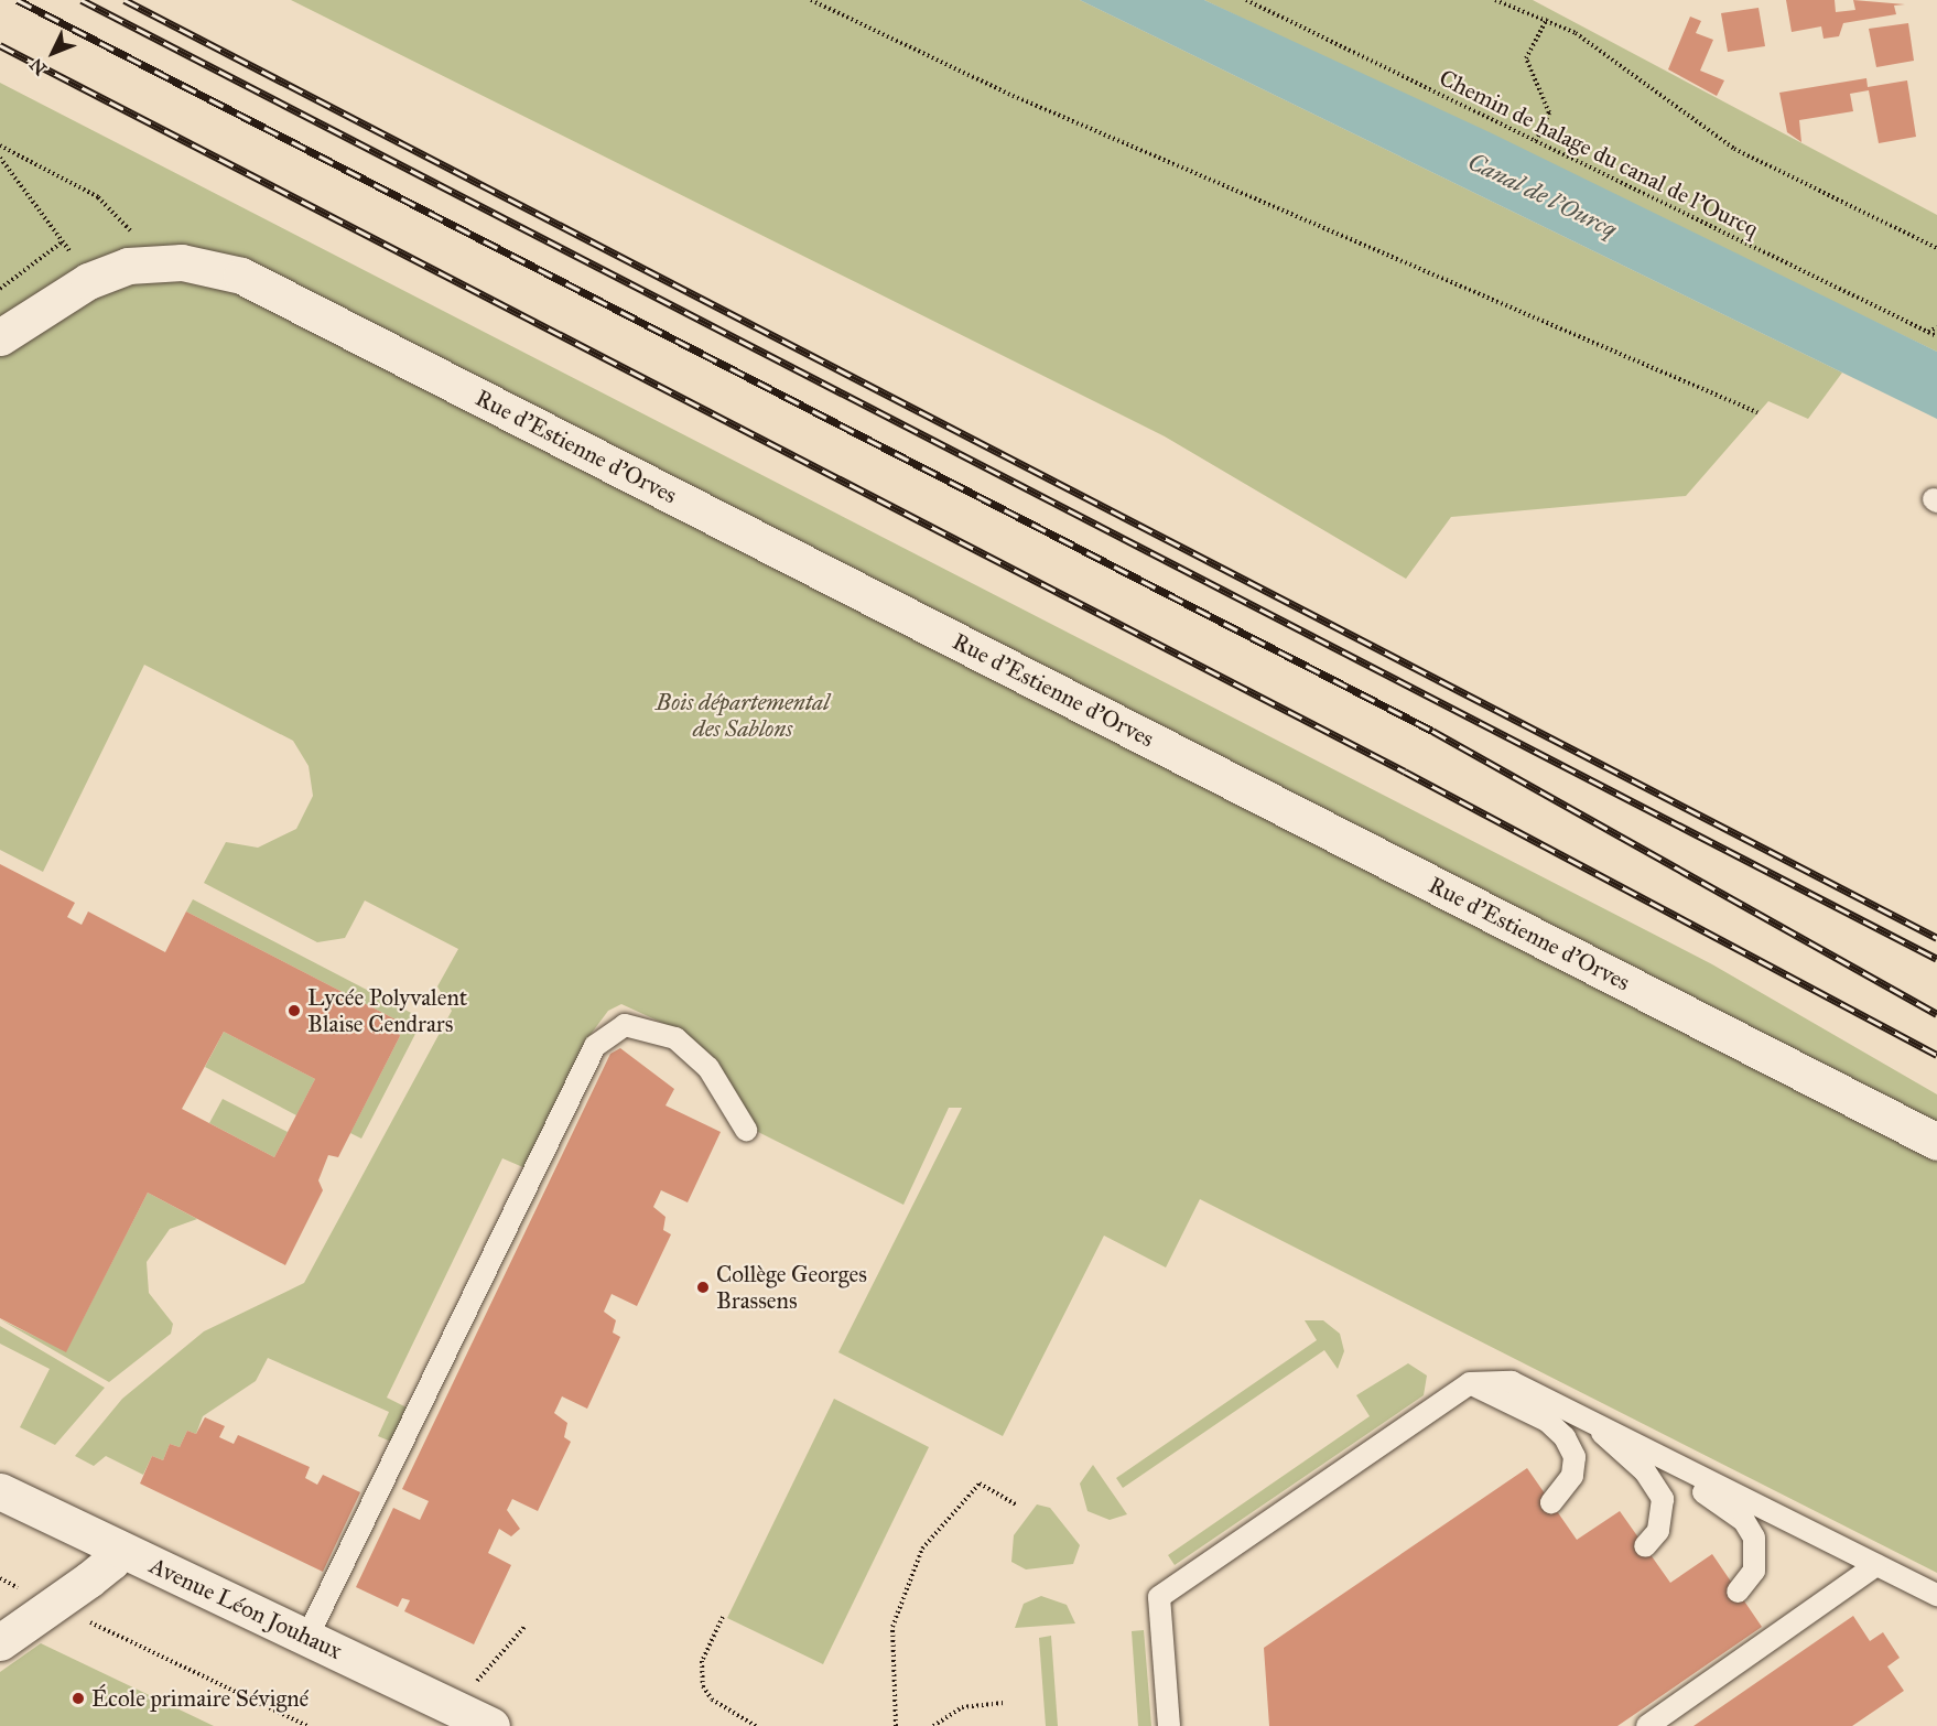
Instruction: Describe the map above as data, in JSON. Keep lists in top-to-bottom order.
{
  "streets": {
    "street": ["Rue d'Estienne d'Orves", "Avenue Léon Jouhaux"],
    "path": ["Chemin de halage du canal de l'Ourcq"]
  },
  "water": ["Canal de l'Ourcq"],
  "parks": ["Bois départemental des Sablons"],
  "places": ["Lycée Polyvalent Blaise Cendrars", "Collège Georges Brassens", "École primaire Sévigné"],
  "north": "bottom left"
}
